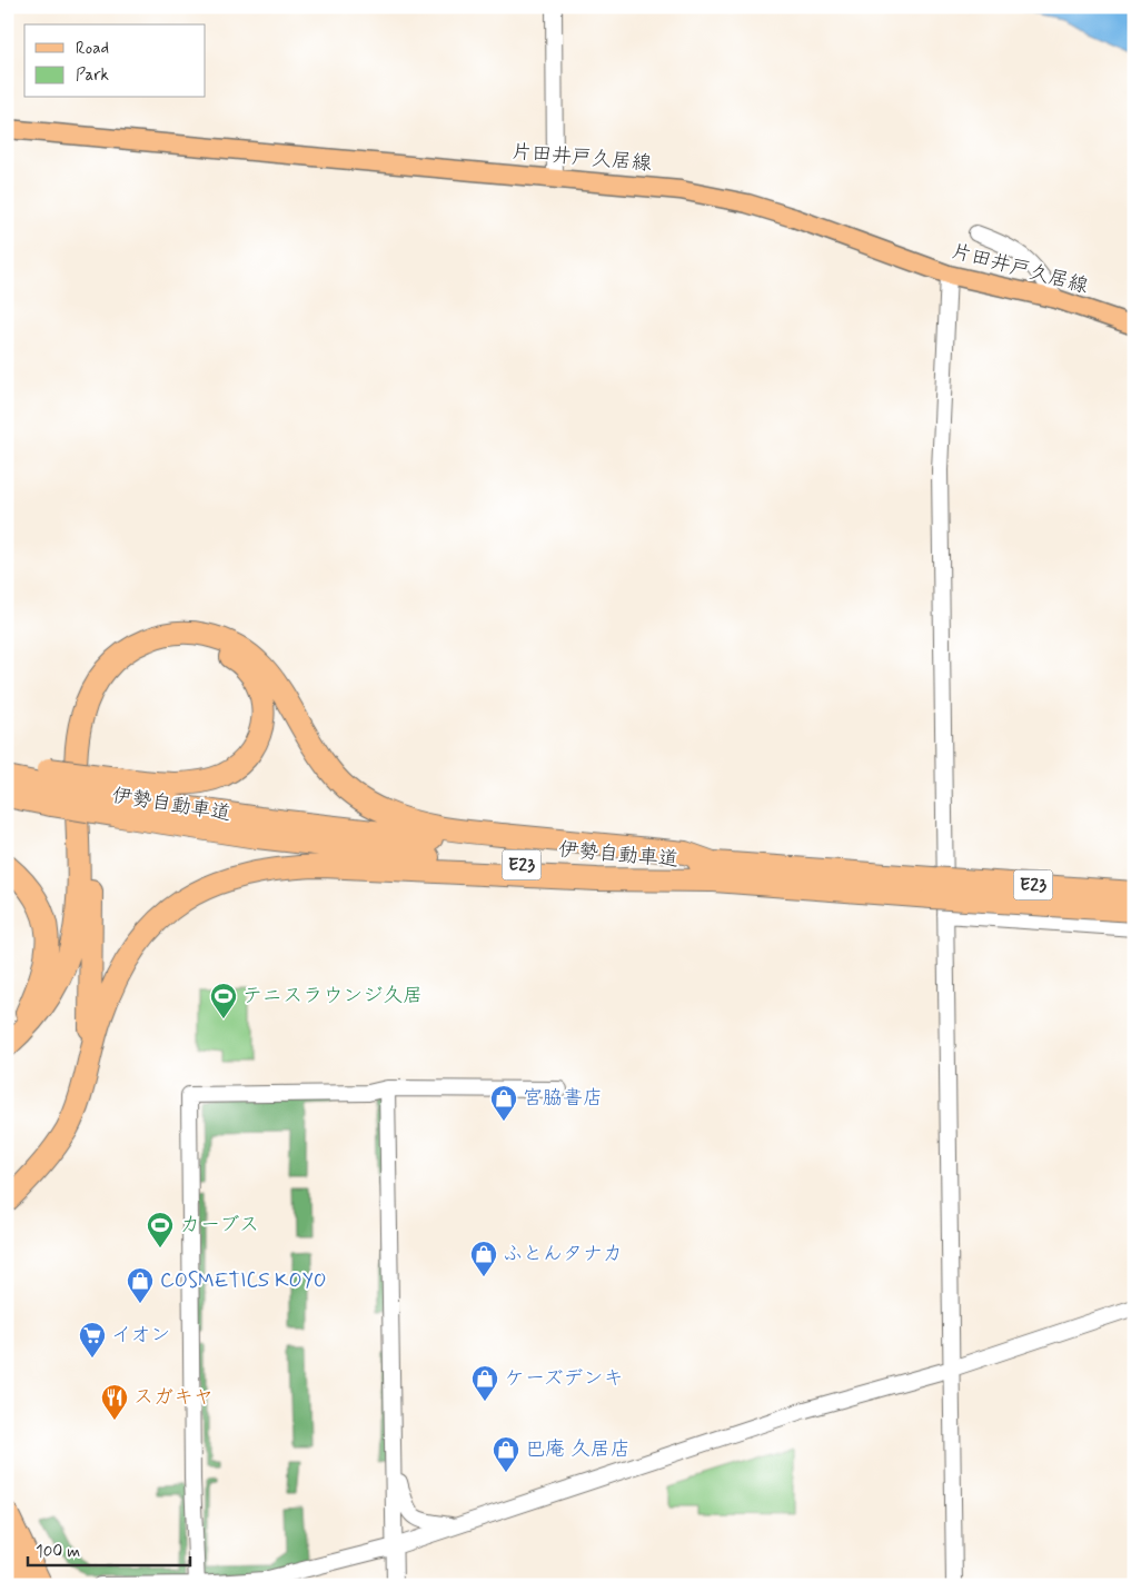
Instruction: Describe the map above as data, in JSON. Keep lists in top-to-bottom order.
{
  "streets": {
    "highway": ["伊勢自動車道", "E23"],
    "main road": ["片田井戸久居線"]
  },
  "places": {
    "sports": ["テニスラウンジ久居", "カーブス"],
    "shop": [
      "宮脇書店",
      "ふとんタナカ",
      "COSMETICS KOYO",
      "ケーズデンキ",
      "巴庵 久居店"
    ],
    "supermarket": ["イオン"],
    "restaurant": ["スガキヤ"]
  },
  "legend": ["Road", "Park"],
  "scale_bar": "100 m"
}
